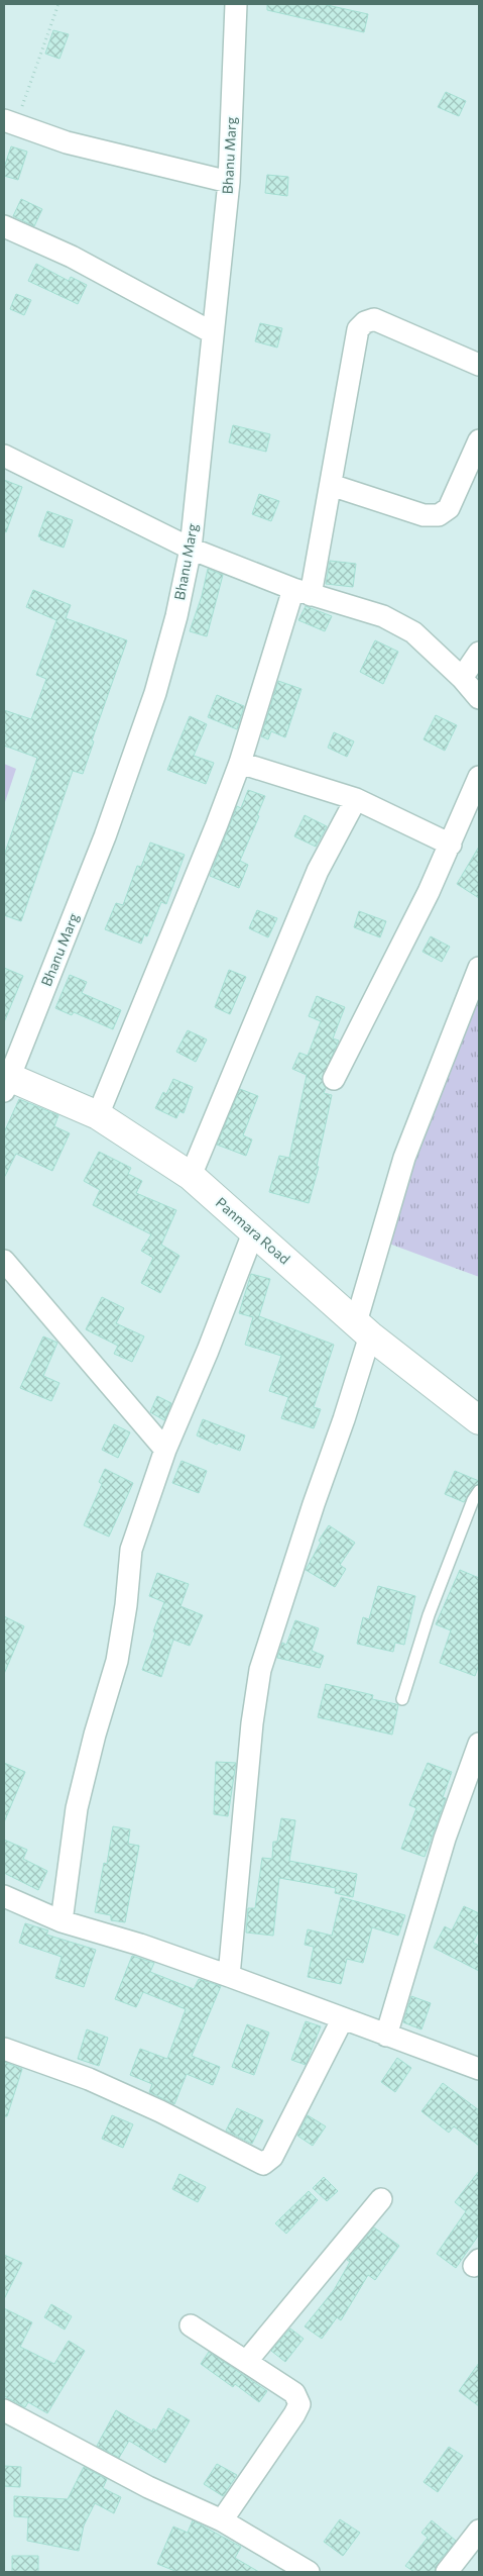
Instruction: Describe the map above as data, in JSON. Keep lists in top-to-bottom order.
{
  "streets": {
    "street": ["Bhanu Marg", "Panmara Road"]
  },
  "crossings": [
    ["Bhanu Marg", "Panmara Road"]
  ]
}
